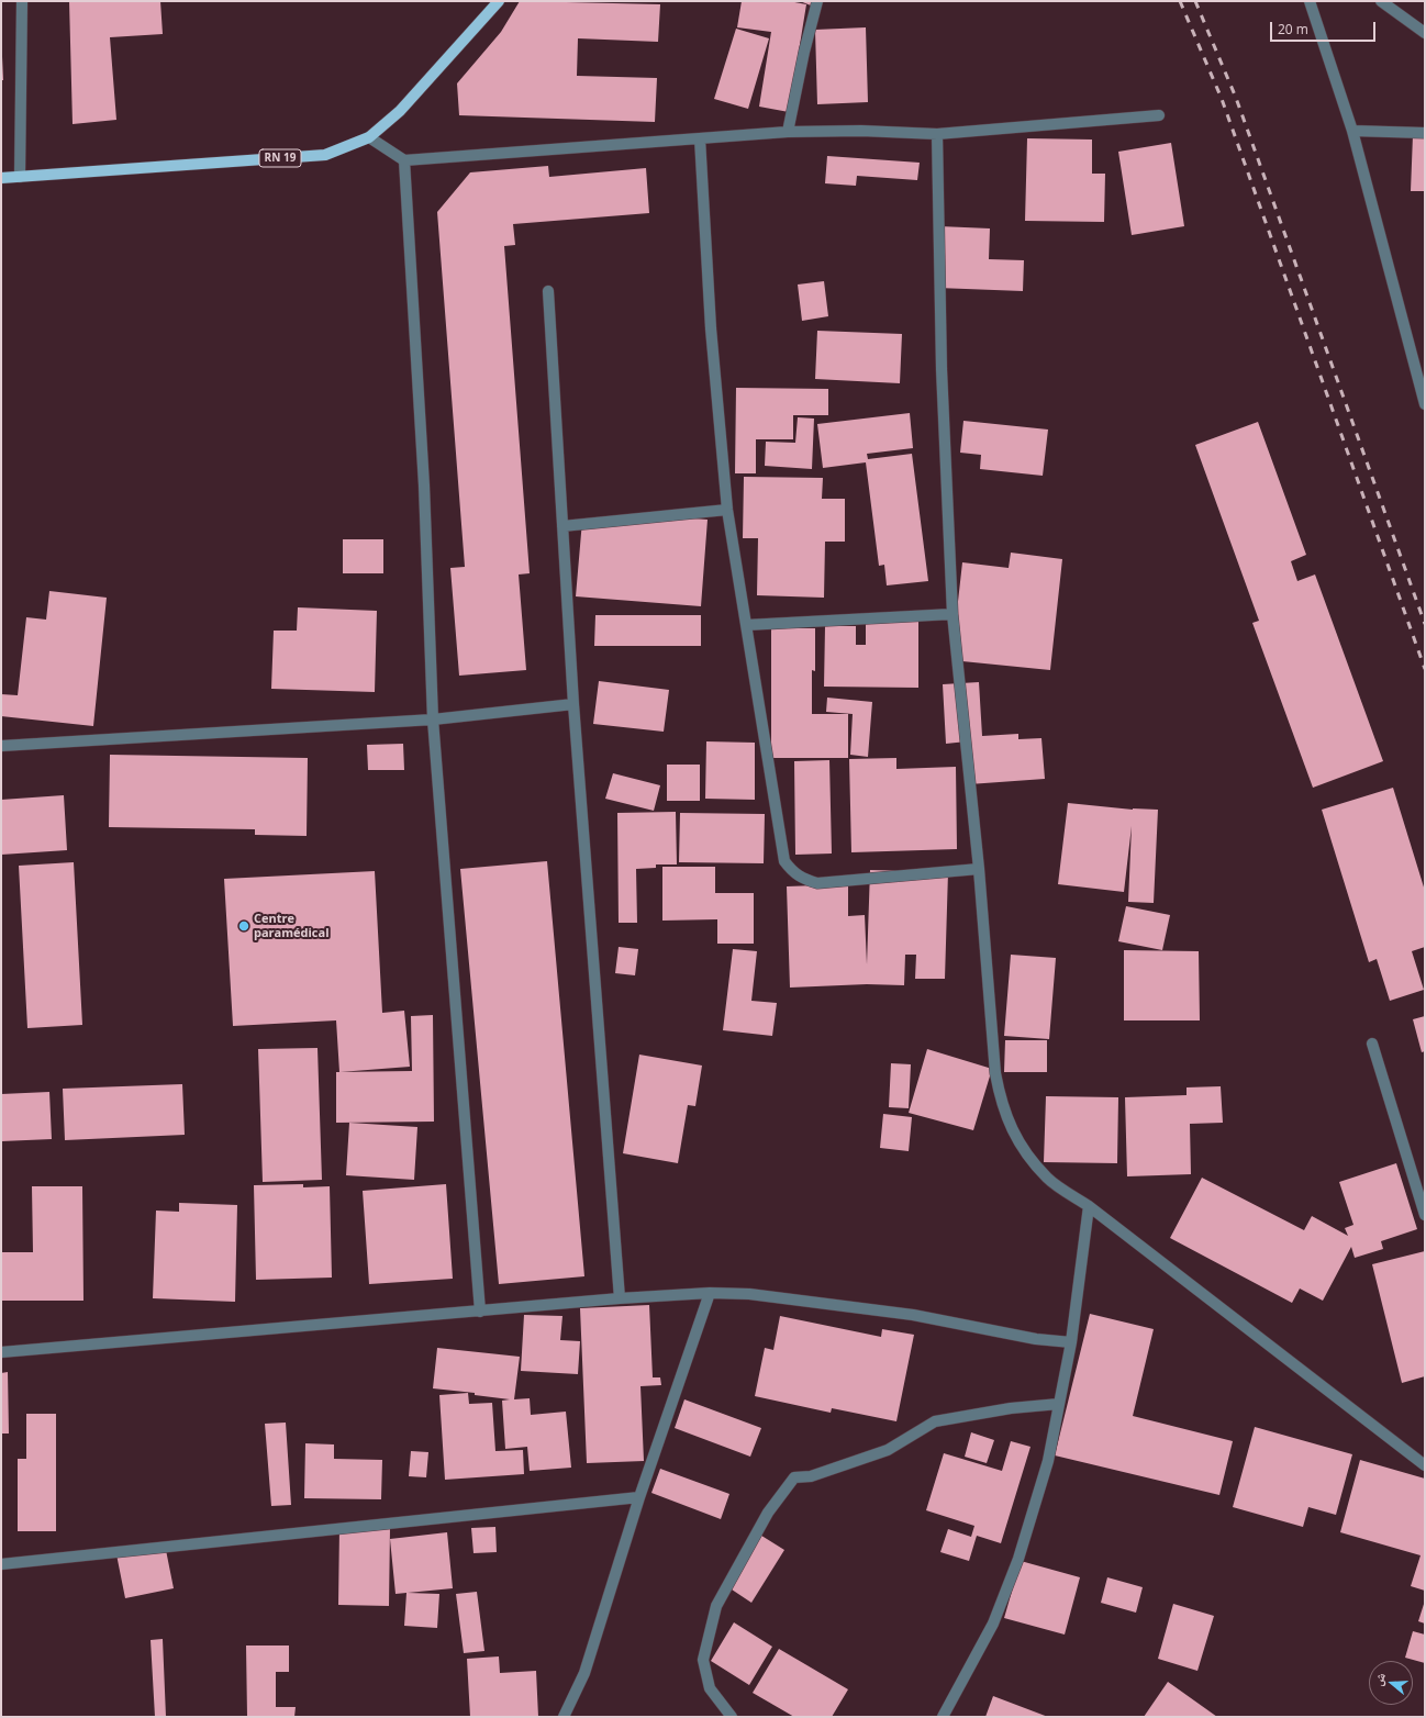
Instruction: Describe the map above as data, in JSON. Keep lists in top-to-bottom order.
{
  "streets": {
    "main road": ["RN 19"]
  },
  "places": ["Centre paramédical"],
  "scale_bar": "20 m",
  "north": "left"
}
